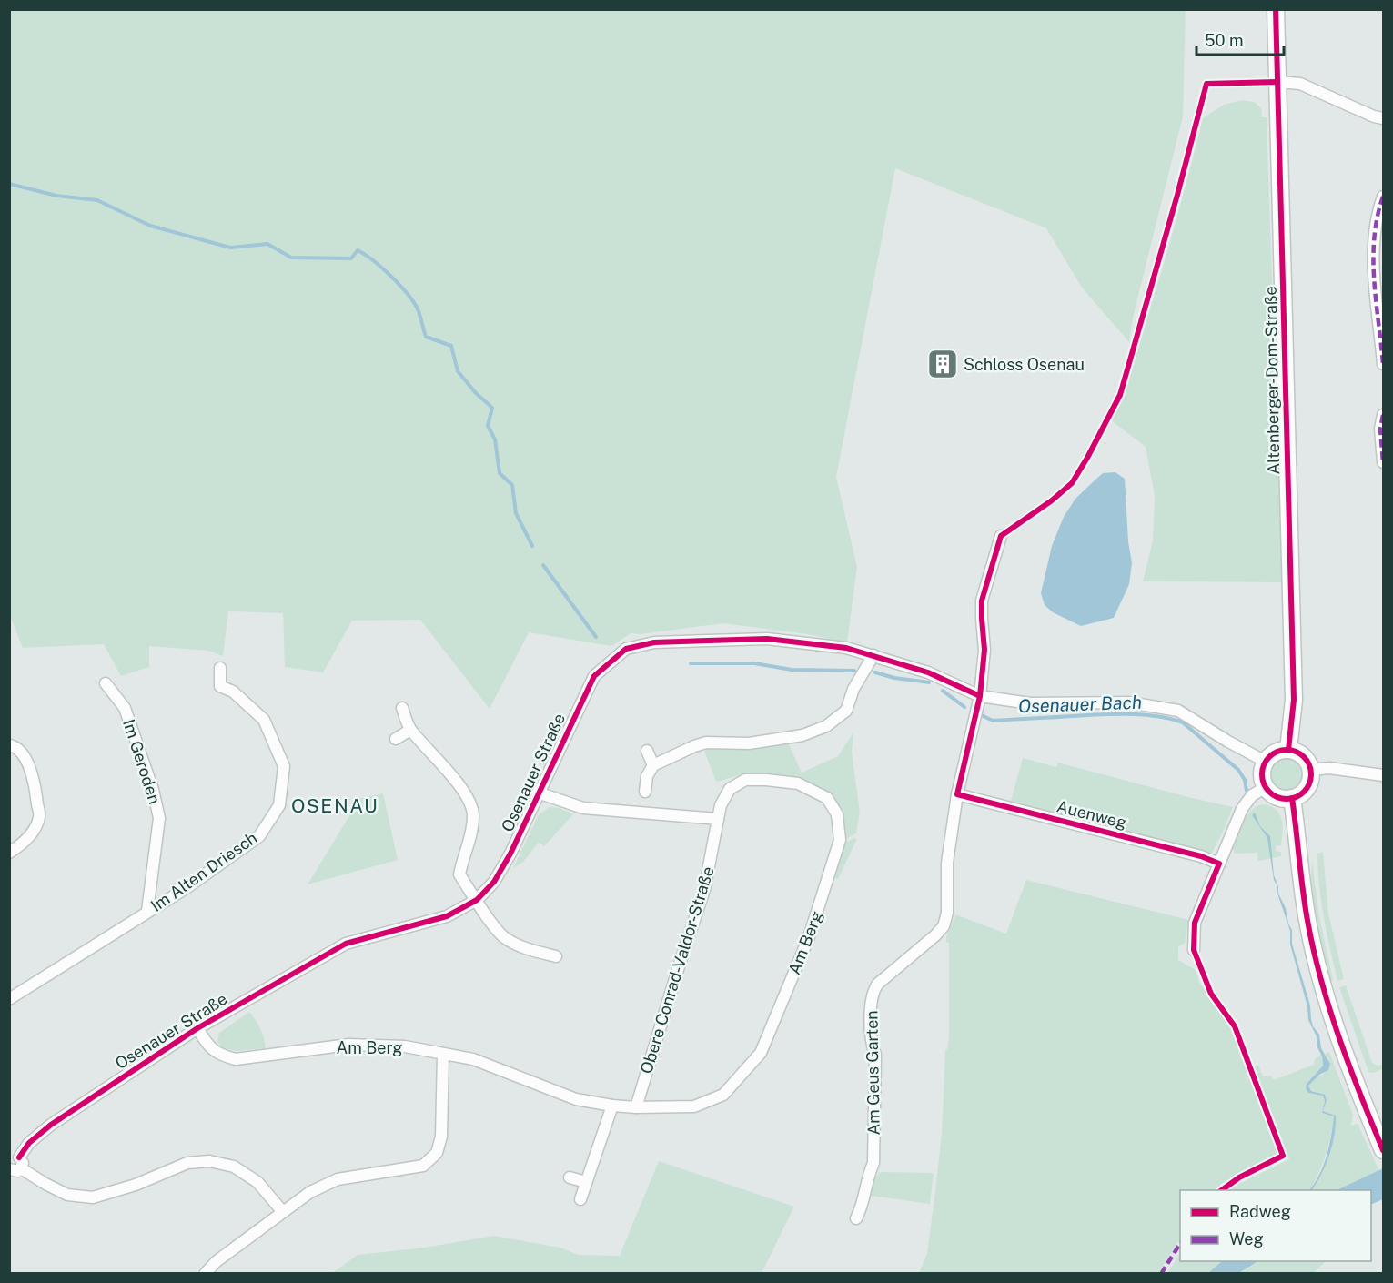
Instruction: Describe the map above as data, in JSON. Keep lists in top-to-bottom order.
{
  "streets": {
    "main road": ["Altenberger-Dom-Straße"],
    "street": [
      "Im Geroden",
      "Osenauer Straße",
      "Auenweg",
      "Im Alten Driesch",
      "Am Berg",
      "Obere Conrad-Valdor-Straße",
      "Am Geus Garten"
    ]
  },
  "crossings": [
    ["Altenberger-Dom-Straße", "Osenauer Straße"],
    ["Im Geroden", "Im Alten Driesch"],
    ["Osenauer Straße", "Am Berg"],
    ["Osenauer Straße", "Am Geus Garten"],
    ["Auenweg", "Am Geus Garten"],
    ["Am Berg", "Obere Conrad-Valdor-Straße"]
  ],
  "districts": ["OSENAU"],
  "water": ["Osenauer Bach"],
  "places": {
    "building": ["Schloss Osenau"]
  },
  "legend": ["Radweg", "Weg"],
  "scale_bar": "50 m"
}
